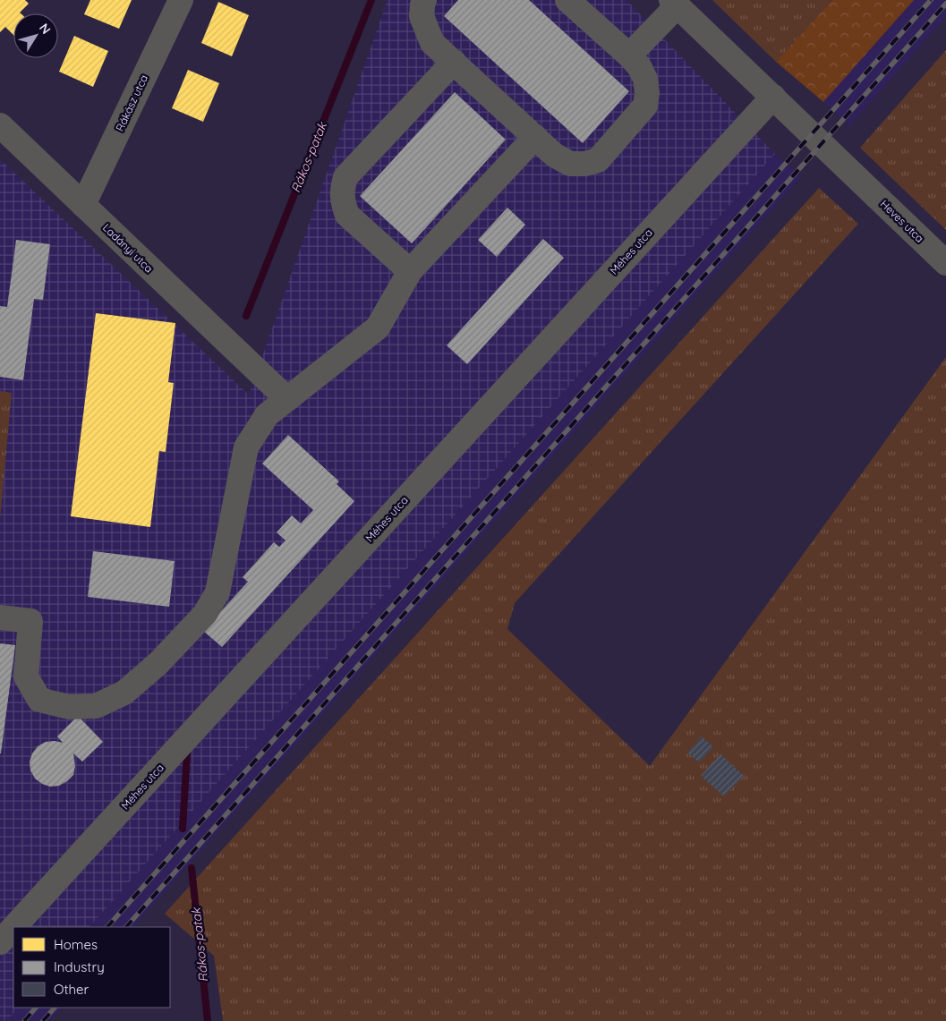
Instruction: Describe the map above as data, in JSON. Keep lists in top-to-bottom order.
{
  "streets": {
    "street": [
      "Rákász utca",
      "Heves utca",
      "Ladányi utca",
      "Méhes utca"
    ]
  },
  "crossings": [
    ["Rákász utca", "Ladányi utca"],
    ["Heves utca", "Méhes utca"]
  ],
  "water": ["Rákos-patak"],
  "legend": ["Homes", "Industry", "Other"],
  "north": "top right"
}
